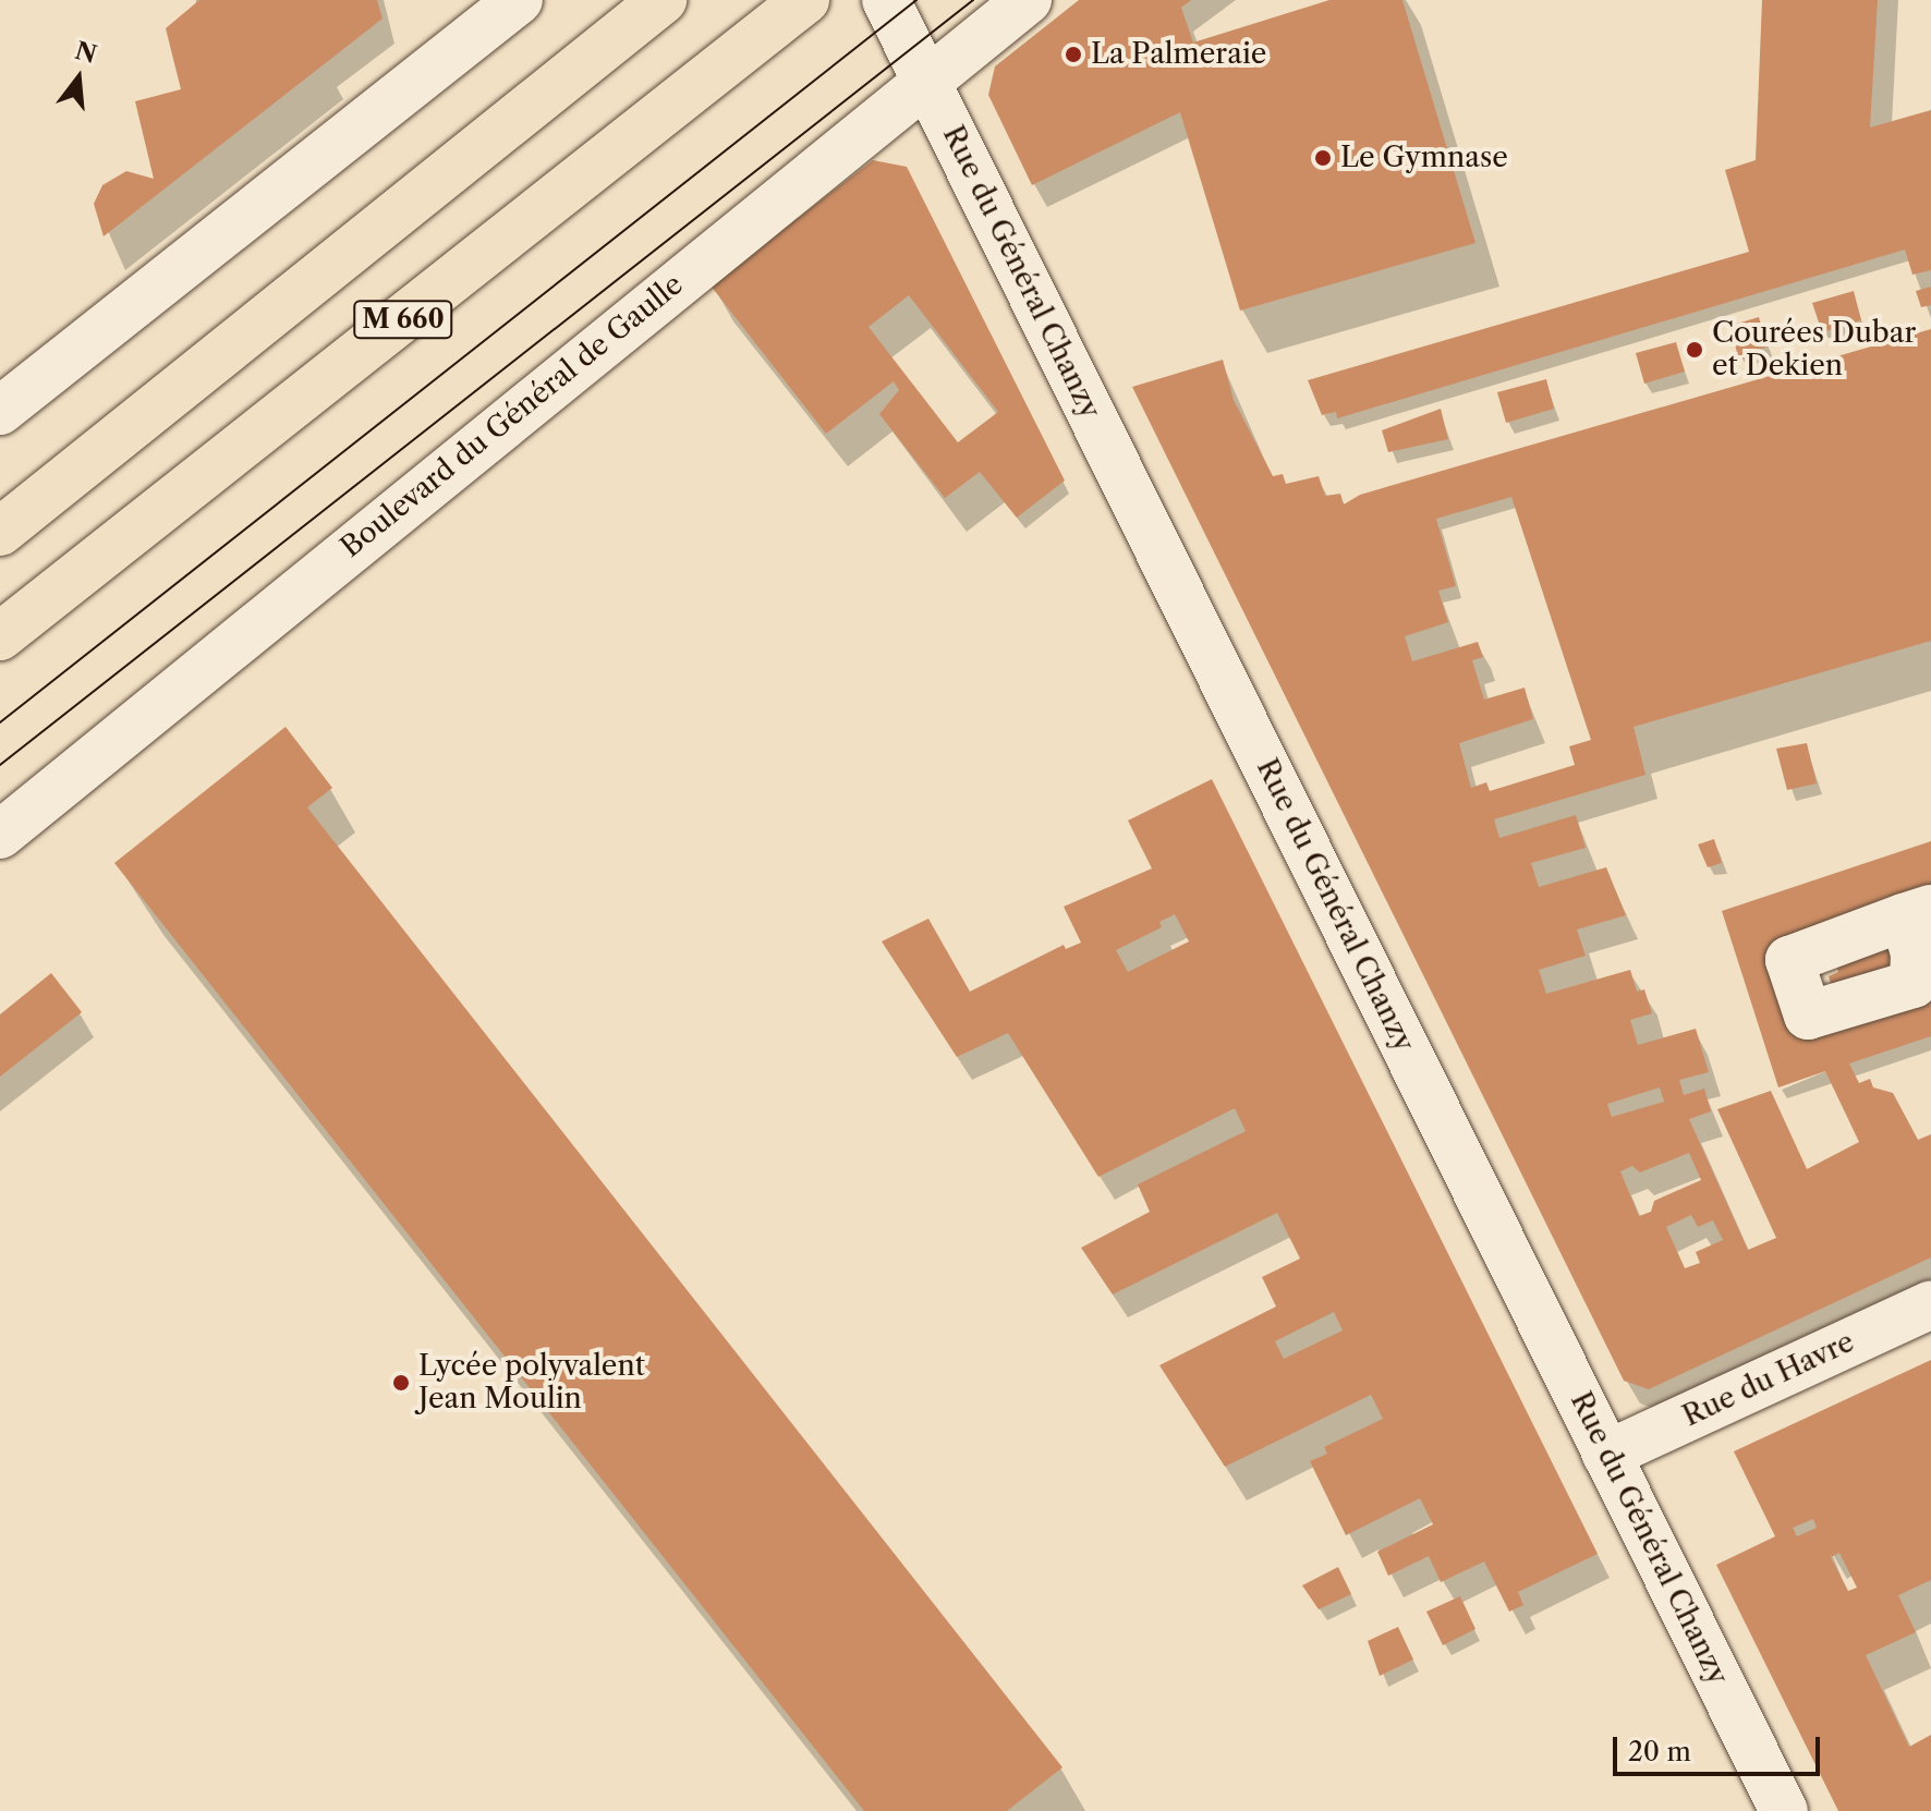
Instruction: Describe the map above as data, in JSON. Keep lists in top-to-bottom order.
{
  "streets": {
    "main road": ["M 660"],
    "street": ["Rue du Général Chanzy", "Boulevard du Général de Gaulle", "Rue du Havre"]
  },
  "crossings": [
    ["Rue du Général Chanzy", "Boulevard du Général de Gaulle"],
    ["Rue du Général Chanzy", "Rue du Havre"]
  ],
  "places": [
    "La Palmeraie",
    "Le Gymnase",
    "Courées Dubar et Dekien",
    "Lycée polyvalent Jean Moulin"
  ],
  "scale_bar": "20 m",
  "north": "top"
}
